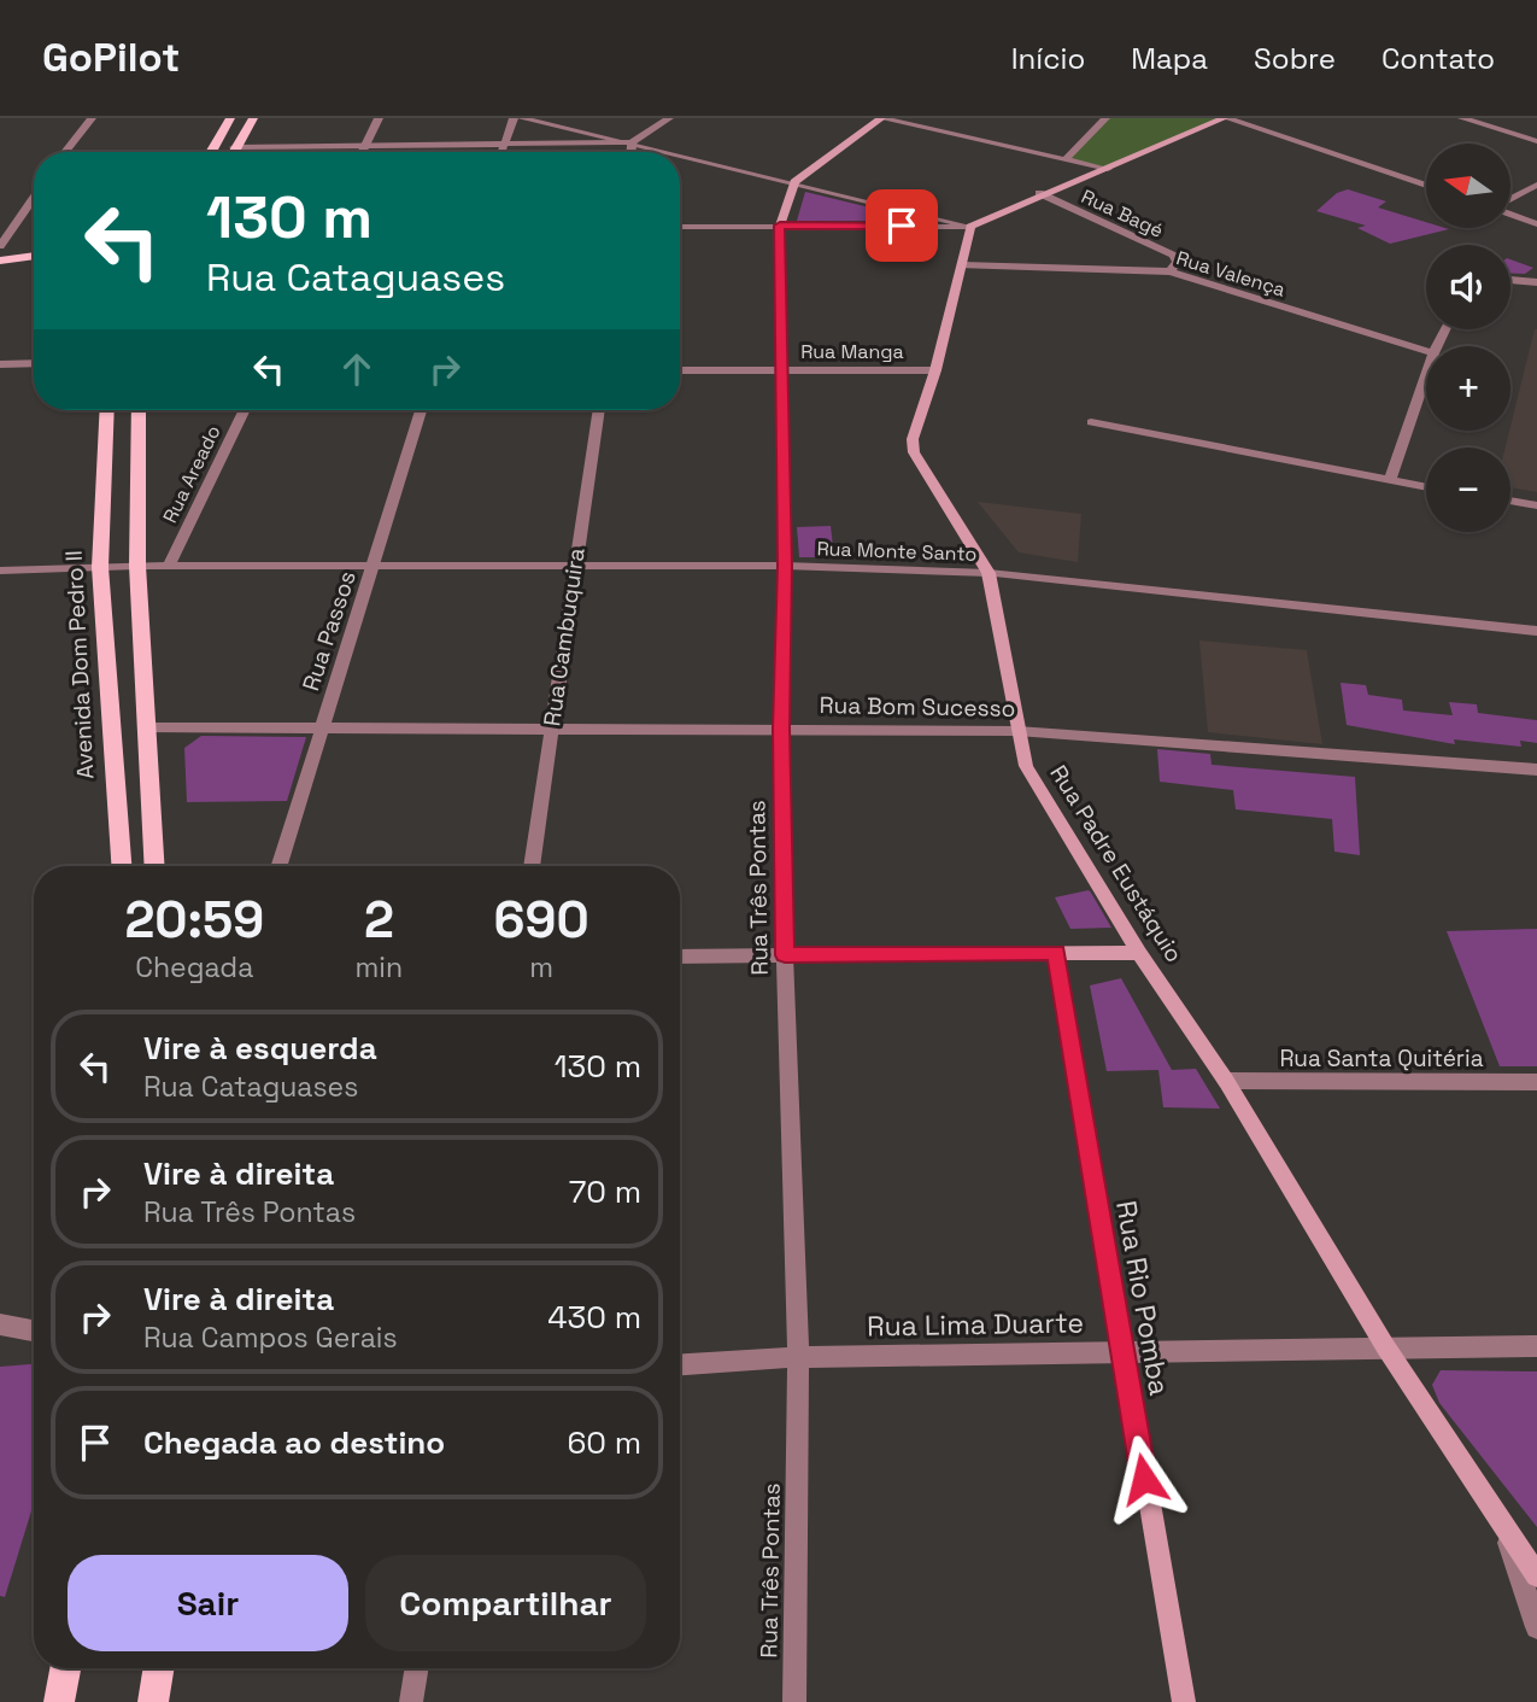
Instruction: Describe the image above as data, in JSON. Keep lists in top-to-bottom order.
{
  "streets": {
    "main road": [
      "Avenida Dom Pedro II",
      "Rua Padre Eustáquio",
      "Rua Três Pontas",
      "Rua Rio Pomba"
    ],
    "street": [
      "Rua Bagé",
      "Rua Valença",
      "Rua Manga",
      "Rua Areado",
      "Rua Monte Santo",
      "Rua Passos",
      "Rua Cambuquira",
      "Rua Bom Sucesso",
      "Rua Santa Quitéria",
      "Rua Lima Duarte"
    ]
  },
  "crossings": [
    ["Rua Bagé", "Rua Valença"],
    ["Rua Valença", "Rua Padre Eustáquio"],
    ["Rua Manga", "Rua Padre Eustáquio"],
    ["Rua Manga", "Rua Três Pontas"],
    ["Rua Areado", "Rua Monte Santo"],
    ["Rua Monte Santo", "Rua Passos"],
    ["Rua Monte Santo", "Rua Cambuquira"],
    ["Rua Monte Santo", "Avenida Dom Pedro II"],
    ["Rua Monte Santo", "Rua Padre Eustáquio"],
    ["Rua Monte Santo", "Rua Três Pontas"],
    ["Rua Passos", "Rua Bom Sucesso"],
    ["Rua Cambuquira", "Rua Bom Sucesso"],
    ["Rua Bom Sucesso", "Rua Padre Eustáquio"],
    ["Rua Bom Sucesso", "Rua Três Pontas"],
    ["Rua Padre Eustáquio", "Rua Santa Quitéria"],
    ["Rua Padre Eustáquio", "Rua Lima Duarte"],
    ["Rua Três Pontas", "Rua Lima Duarte"],
    ["Rua Rio Pomba", "Rua Lima Duarte"]
  ],
  "north": "left",
  "page": {
    "header": "GoPilot",
    "nav": [
      "Início",
      "Mapa",
      "Sobre",
      "Contato"
    ],
    "map_buttons": ["+", "−"],
    "turn": ["130 m", "Rua Cataguases"],
    "eta": [
      "20:59",
      "Chegada",
      "2",
      "min",
      "690",
      "m"
    ],
    "list": [
      {
        "name": "Vire à esquerda",
        "note": "Rua Cataguases",
        "value": "130 m"
      },
      {
        "name": "Vire à direita",
        "note": "Rua Três Pontas",
        "value": "70 m"
      },
      {
        "name": "Vire à direita",
        "note": "Rua Campos Gerais",
        "value": "430 m"
      },
      {
        "name": "Chegada ao destino",
        "value": "60 m"
      }
    ],
    "buttons": ["Sair", "Compartilhar"]
  }
}
